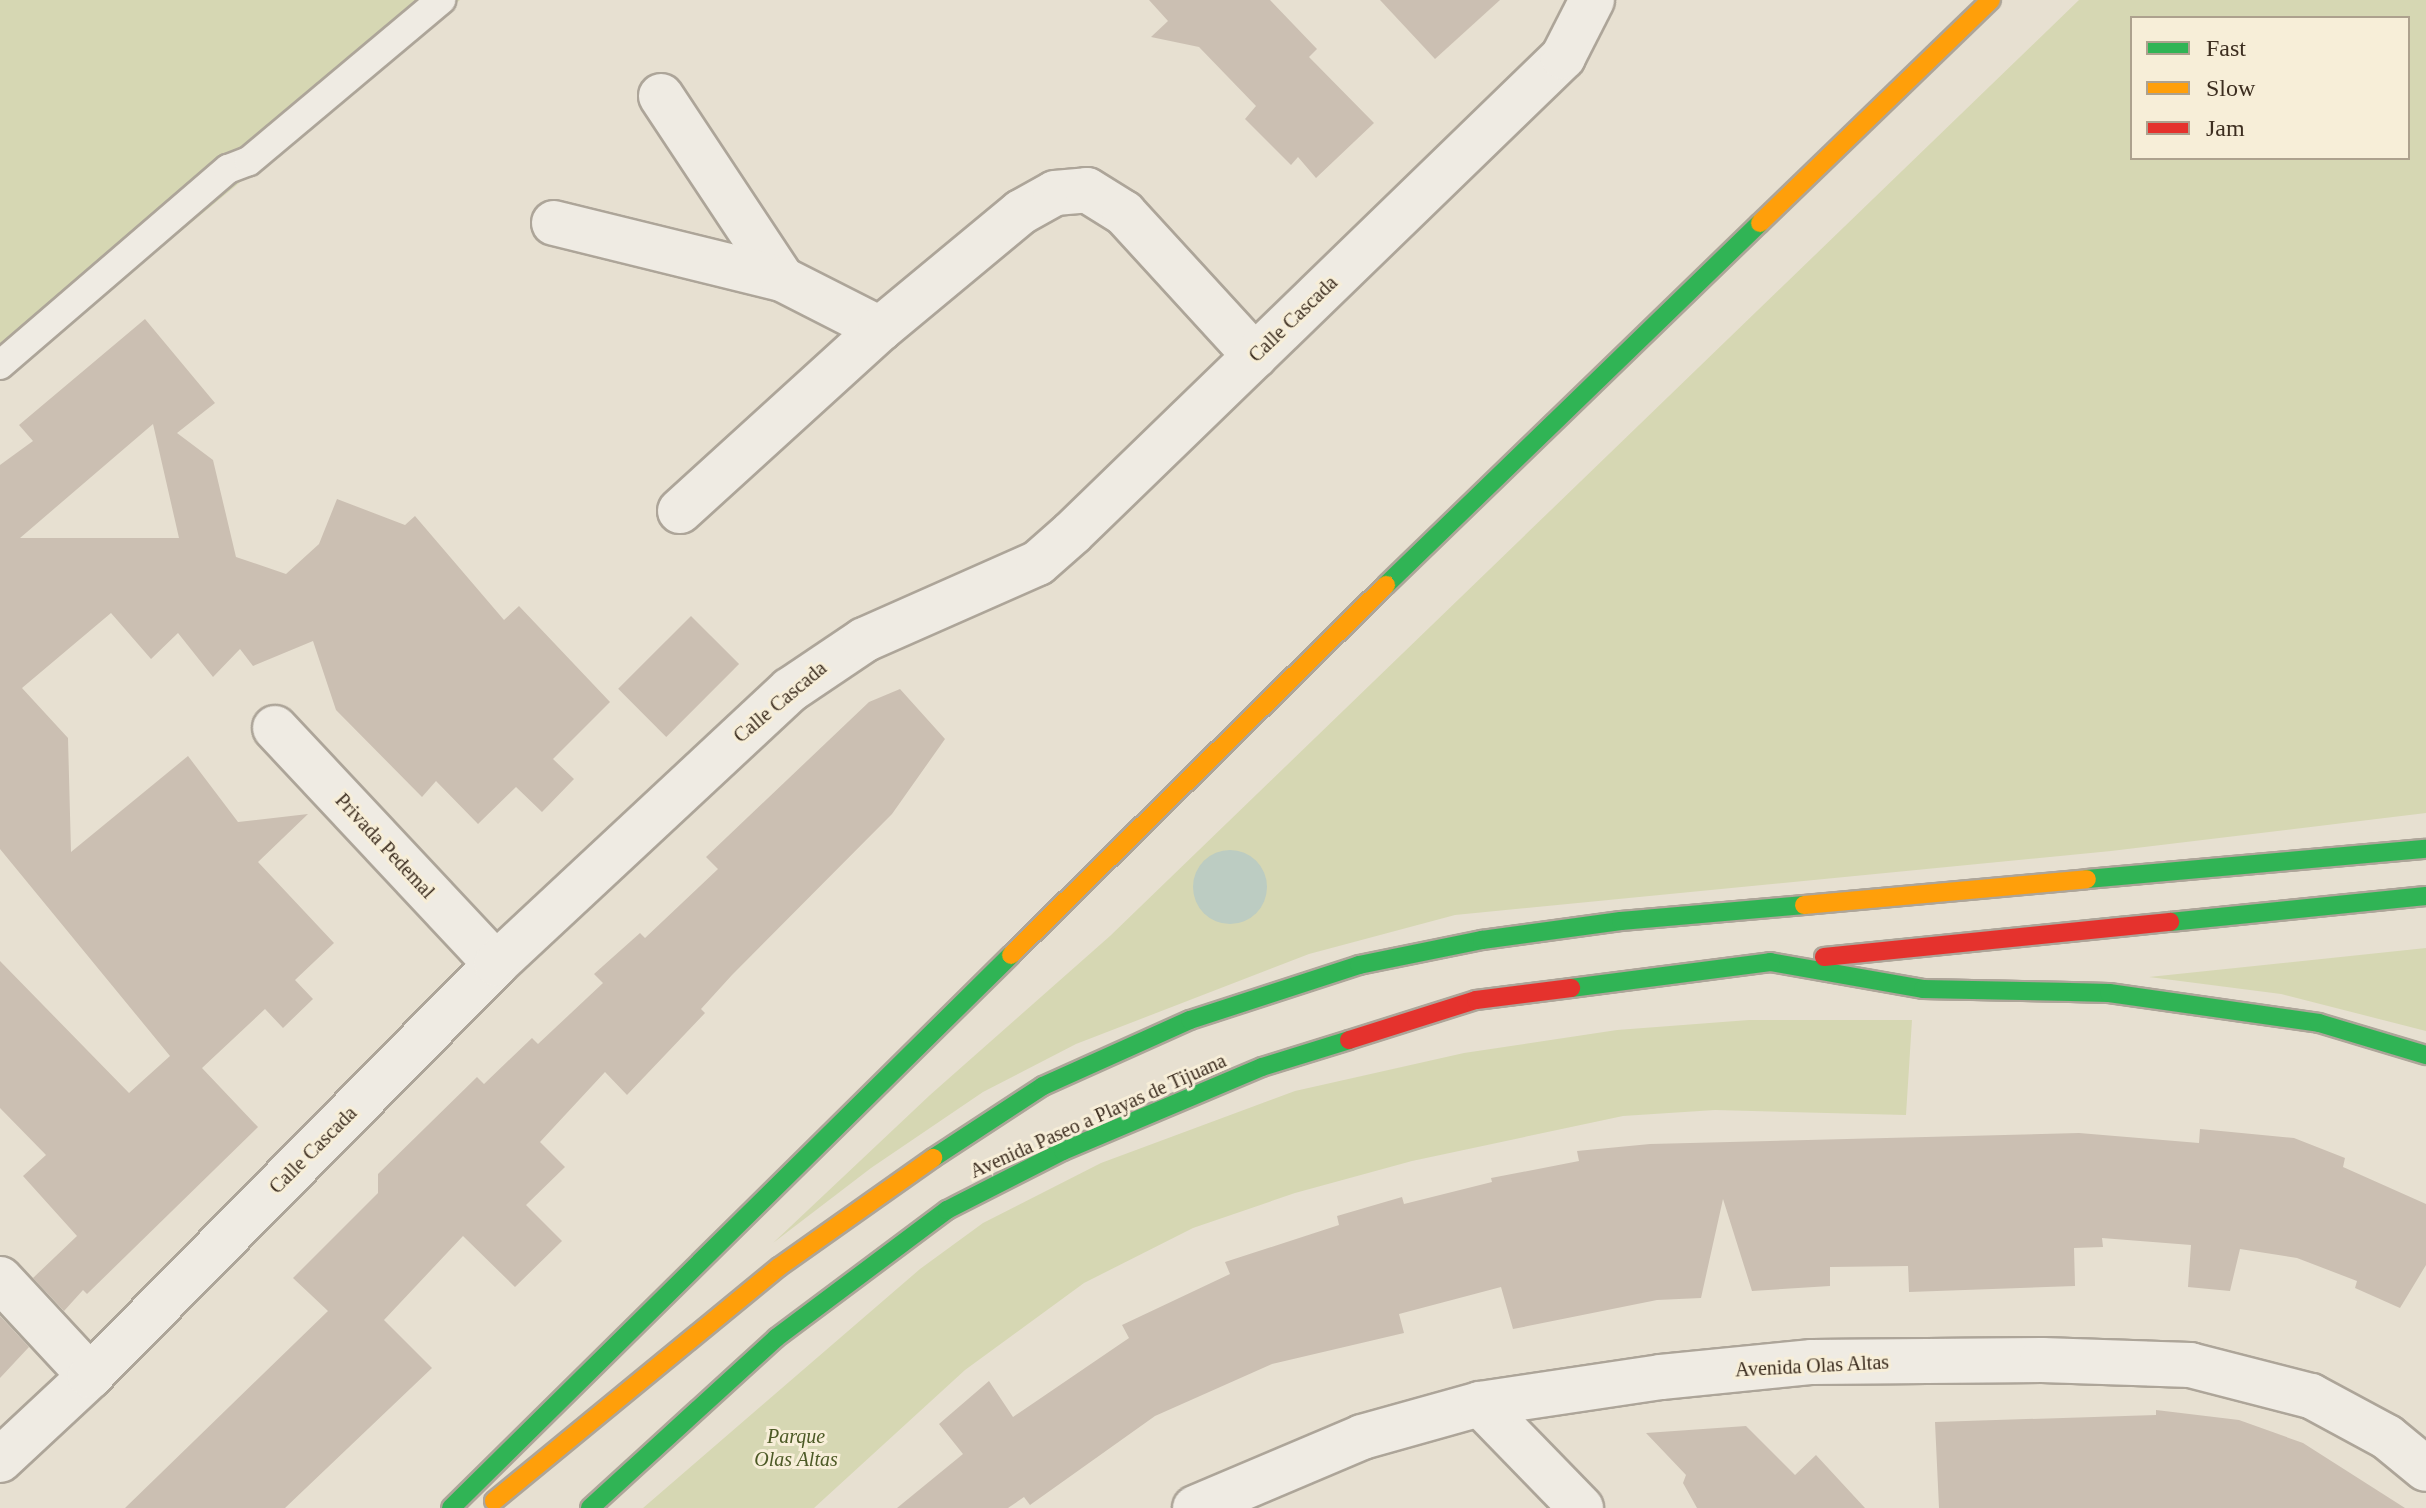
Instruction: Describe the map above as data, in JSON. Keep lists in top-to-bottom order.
{
  "streets": {
    "main road": ["Avenida Paseo a Playas de Tijuana"],
    "street": ["Calle Cascada", "Privada Pedemal", "Avenida Olas Altas"]
  },
  "crossings": [
    ["Calle Cascada", "Privada Pedemal"]
  ],
  "parks": ["Parque Olas Altas"],
  "legend": ["Fast", "Slow", "Jam"]
}
